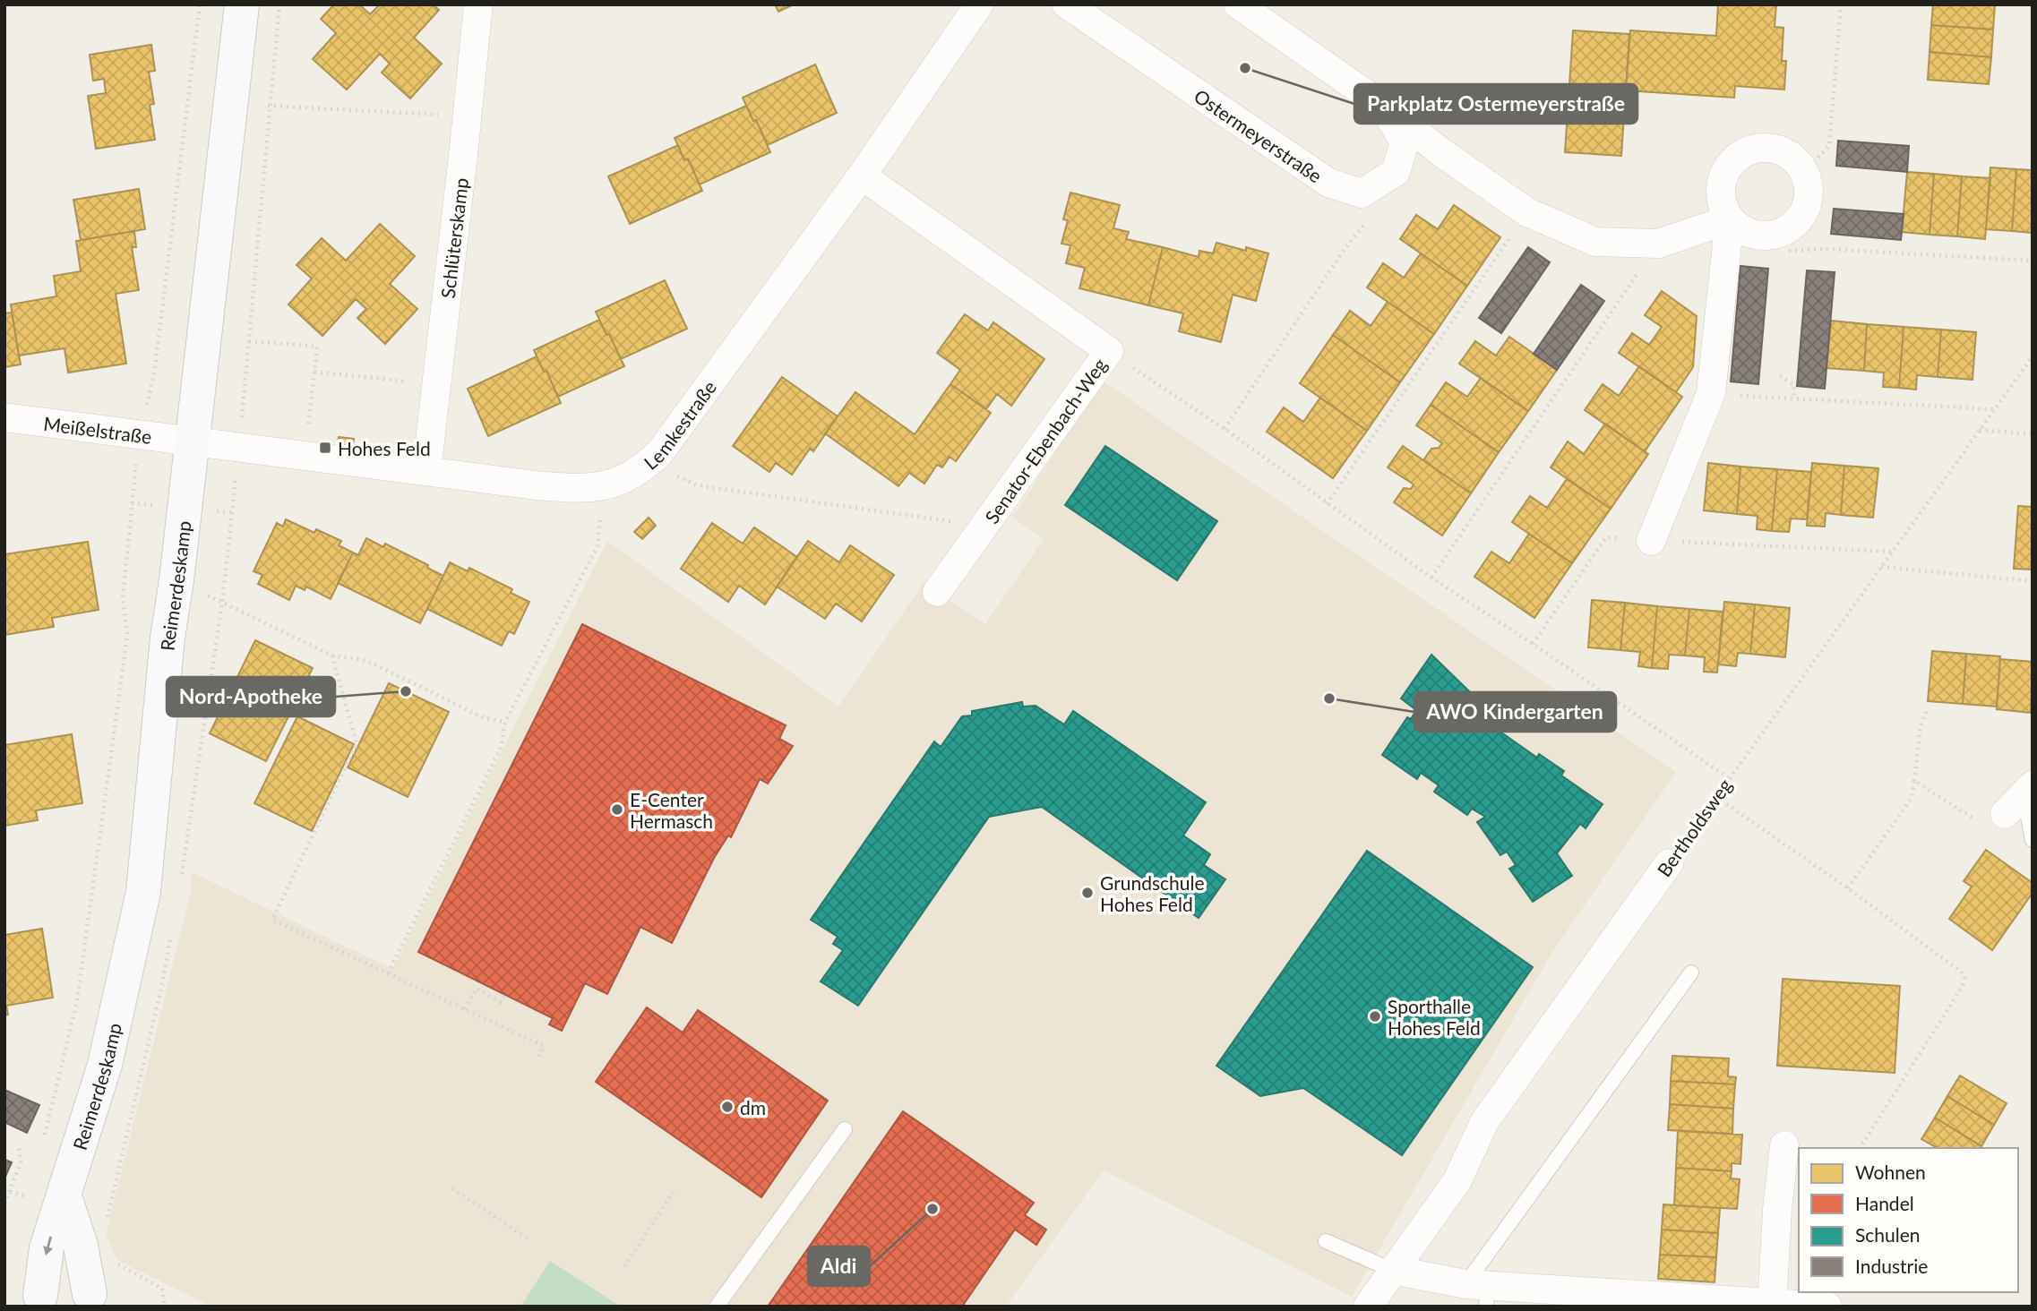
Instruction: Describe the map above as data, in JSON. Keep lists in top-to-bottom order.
{
  "streets": {
    "main road": ["Reimerdeskamp"],
    "street": [
      "Ostermeyerstraße",
      "Schlüterskamp",
      "Lemkestraße",
      "Meißelstraße",
      "Senator-Ebenbach-Weg",
      "Bertholdsweg"
    ]
  },
  "crossings": [
    ["Schlüterskamp", "Lemkestraße"],
    ["Lemkestraße", "Meißelstraße"],
    ["Lemkestraße", "Senator-Ebenbach-Weg"],
    ["Lemkestraße", "Reimerdeskamp"],
    ["Meißelstraße", "Reimerdeskamp"]
  ],
  "places": {
    "other": [
      "Parkplatz Ostermeyerstraße",
      "Nord-Apotheke",
      "AWO Kindergarten",
      "E-Center Hermasch",
      "Grundschule Hohes Feld",
      "Sporthalle Hohes Feld",
      "dm",
      "Aldi"
    ],
    "transit": ["Hohes Feld"]
  },
  "legend": [
    "Wohnen",
    "Handel",
    "Schulen",
    "Industrie"
  ]
}
